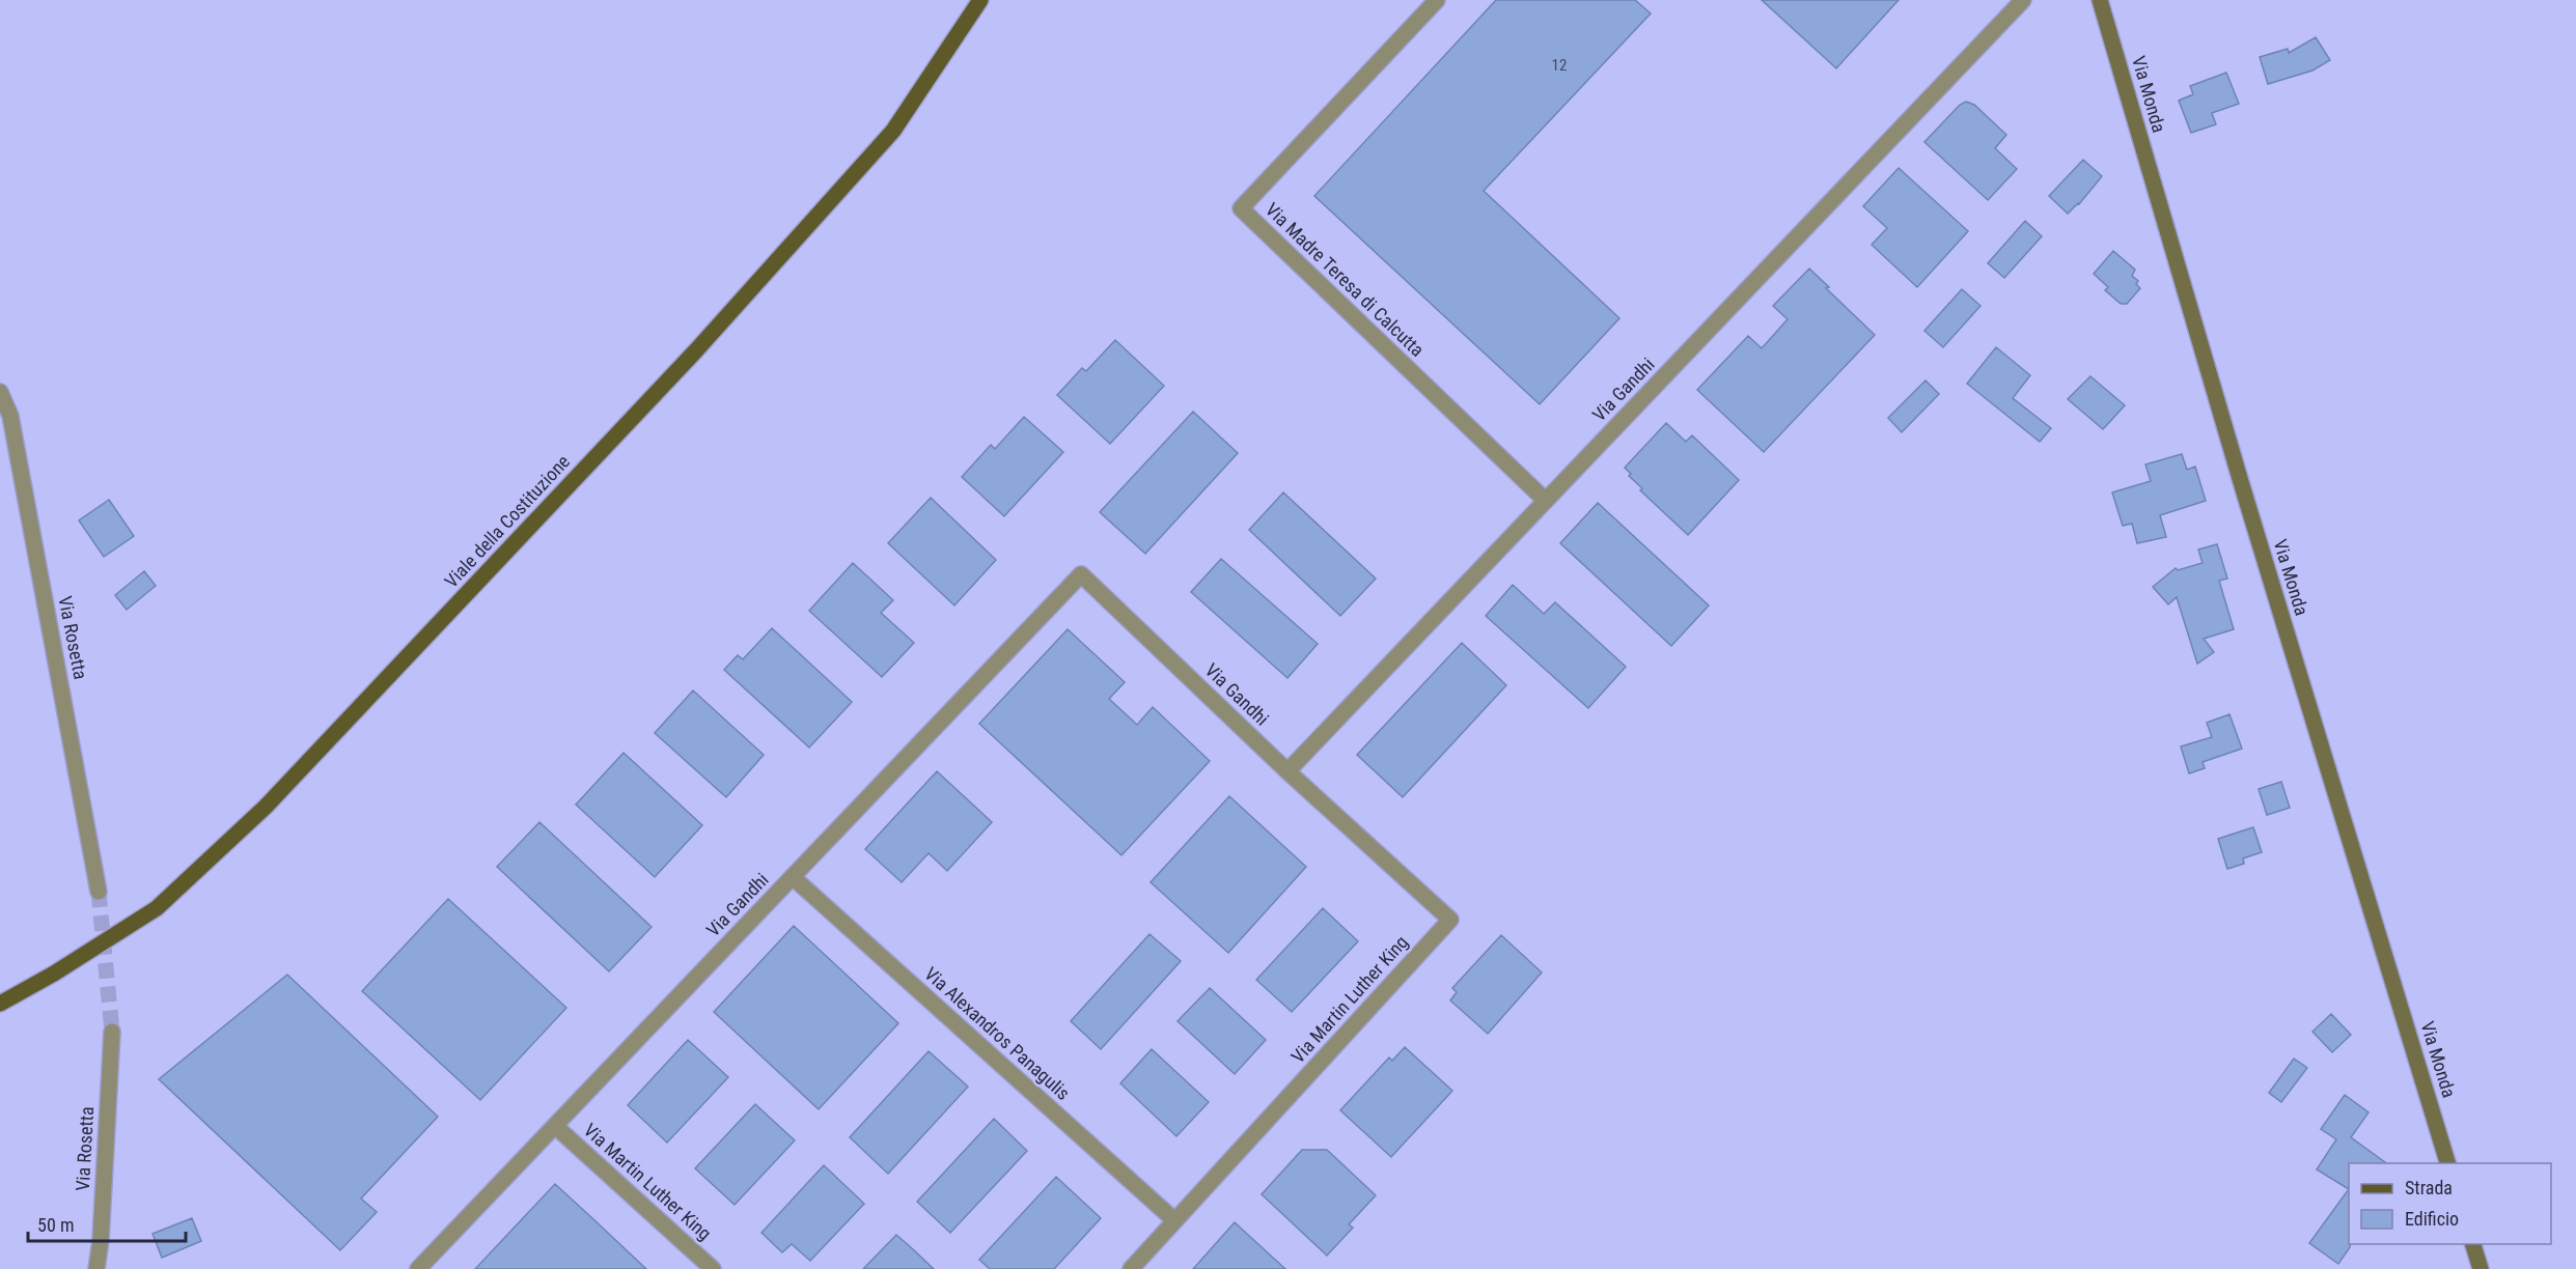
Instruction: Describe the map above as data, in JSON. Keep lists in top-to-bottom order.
{
  "streets": {
    "main road": ["Via Monda", "Viale della Costituzione"],
    "street": [
      "Via Madre Teresa di Calcutta",
      "Via Gandhi",
      "Via Rosetta",
      "Via Martin Luther King",
      "Via Alexandros Panagulis"
    ]
  },
  "crossings": [
    ["Via Madre Teresa di Calcutta", "Via Gandhi"],
    ["Via Gandhi", "Via Martin Luther King"],
    ["Via Gandhi", "Via Alexandros Panagulis"],
    ["Via Martin Luther King", "Via Alexandros Panagulis"]
  ],
  "house_numbers": ["12"],
  "legend": ["Strada", "Edificio"],
  "scale_bar": "50 m"
}
